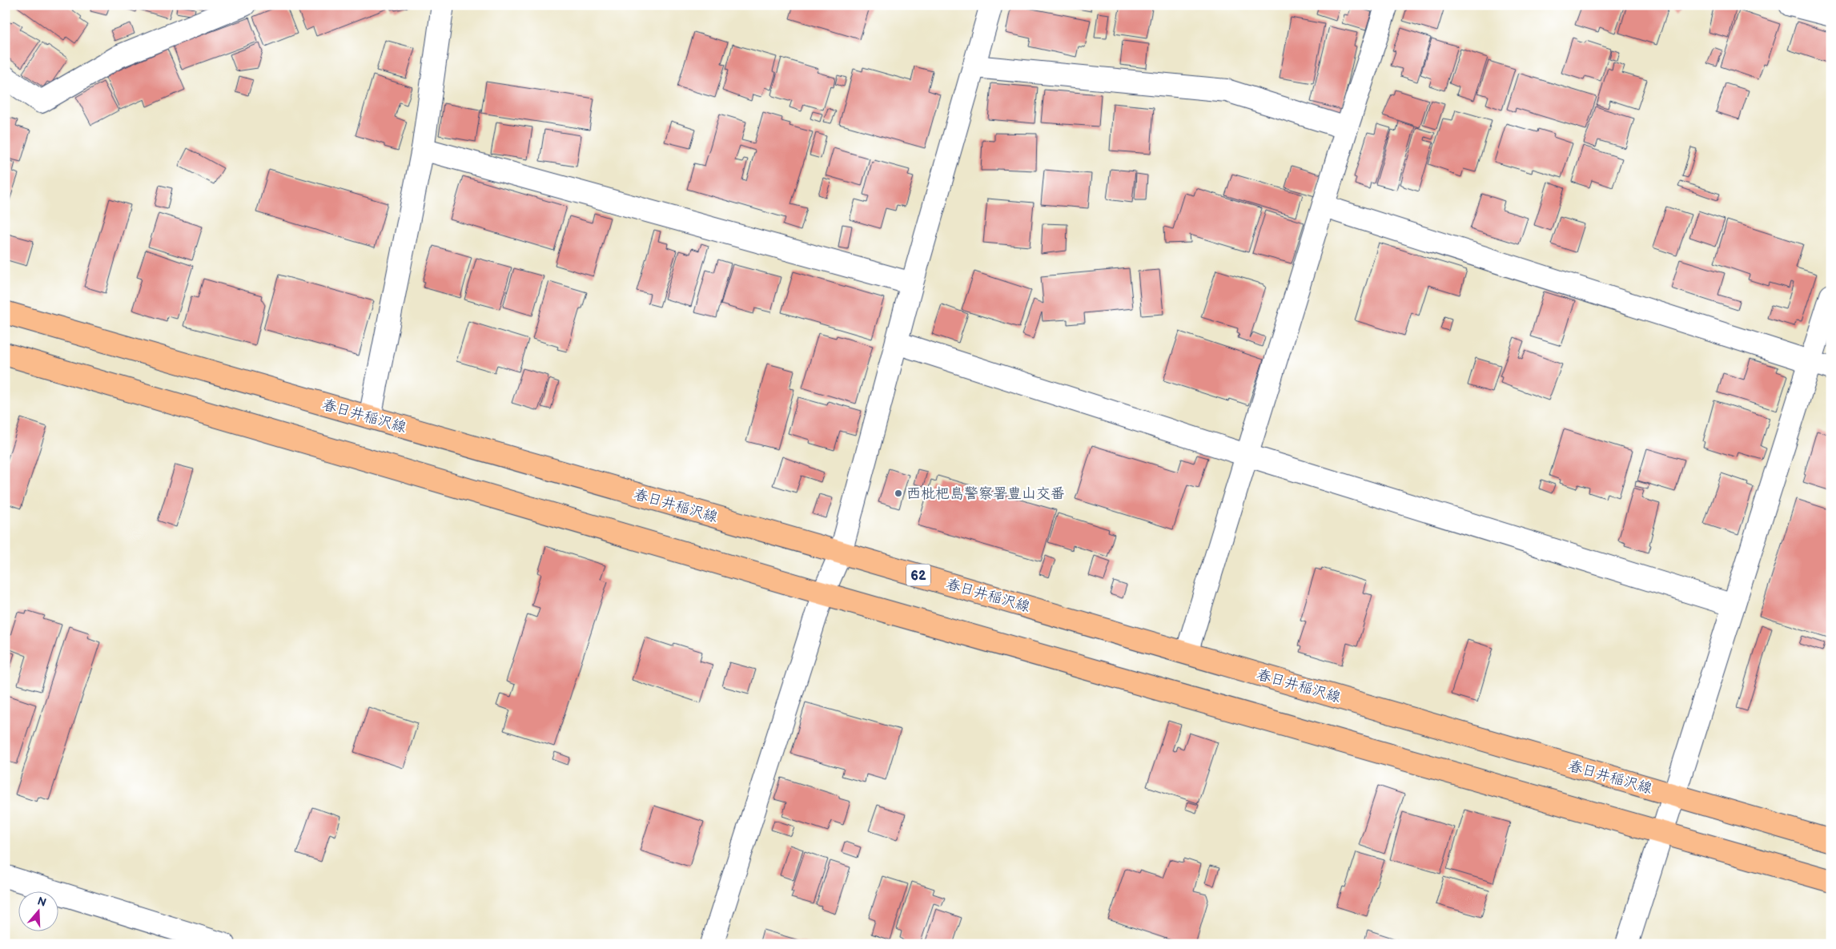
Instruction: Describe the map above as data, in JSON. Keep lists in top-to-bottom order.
{
  "streets": {
    "main road": ["春日井稲沢線", "62"]
  },
  "places": ["西枇杷島警察署豊山交番"],
  "north": "top"
}
